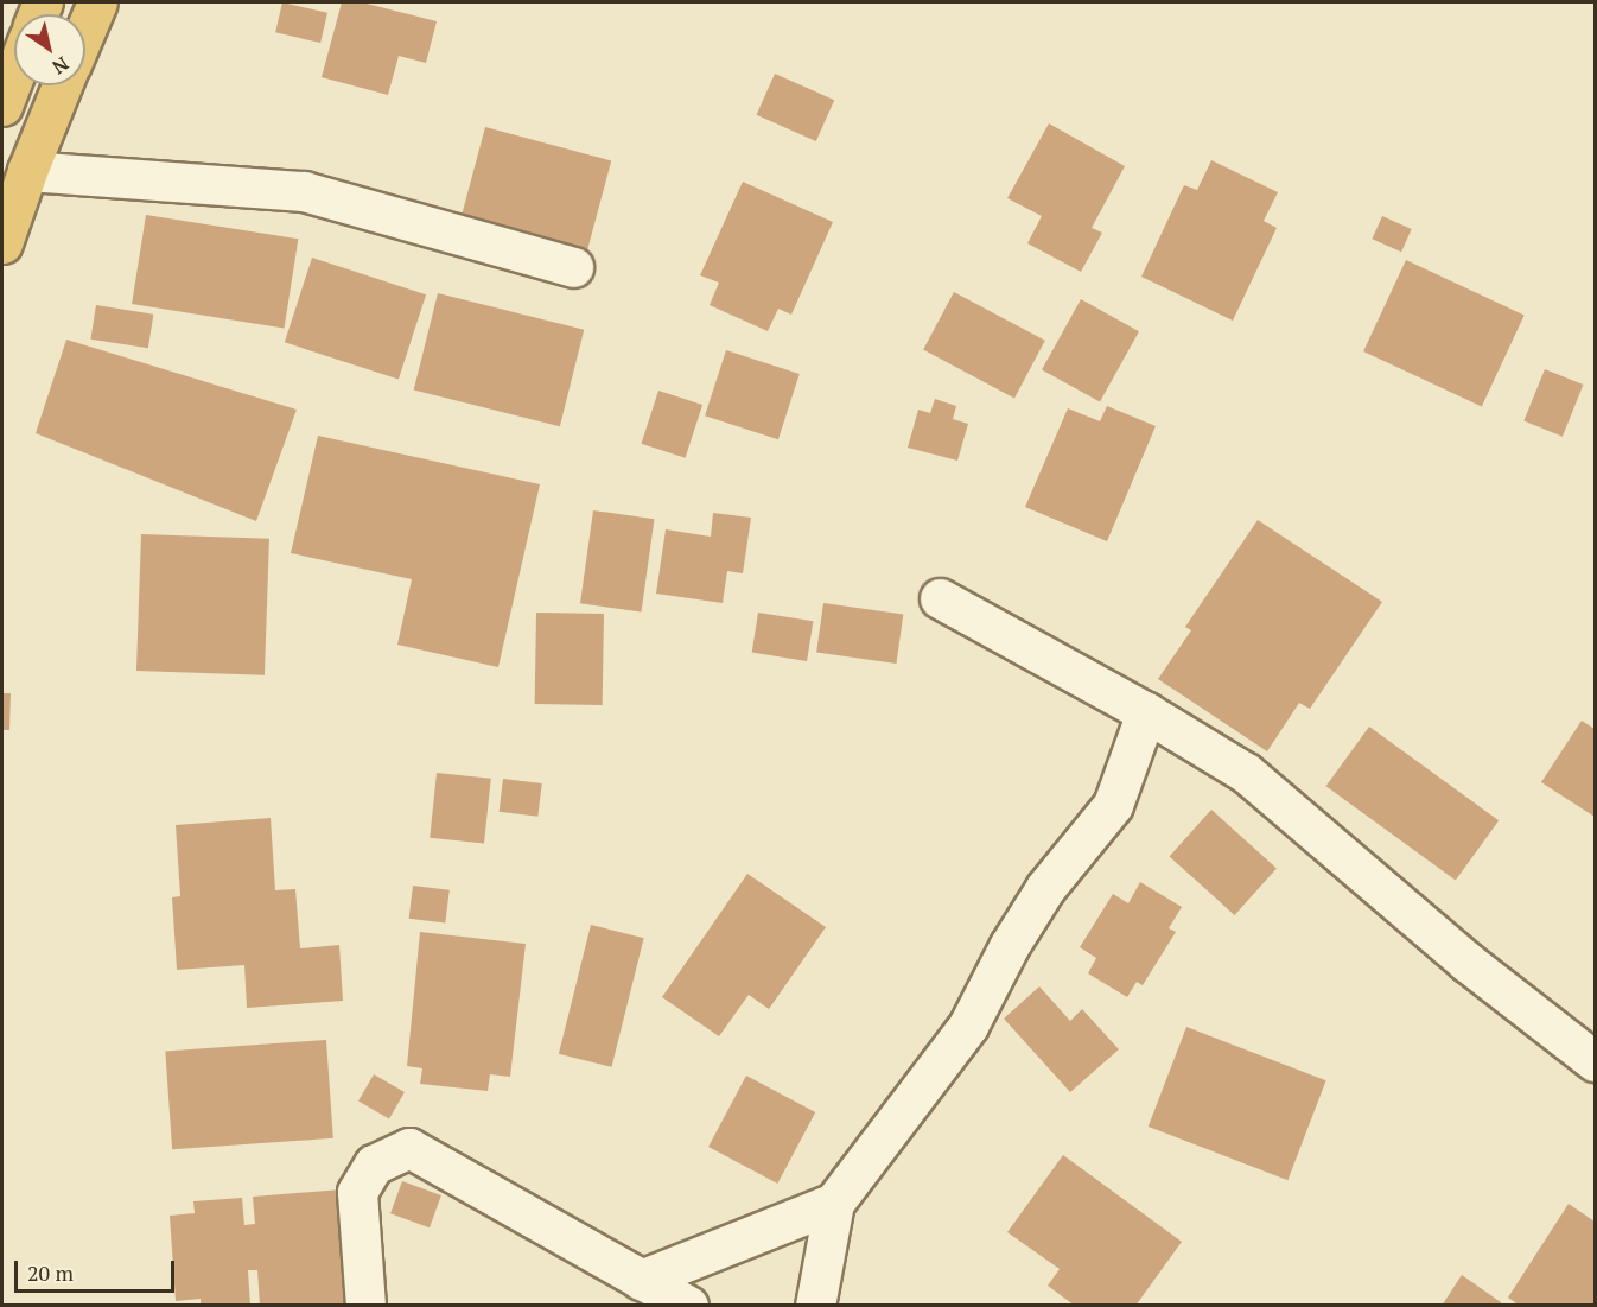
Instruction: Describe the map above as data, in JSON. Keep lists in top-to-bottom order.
{
  "scale_bar": "20 m",
  "north": "bottom right"
}
